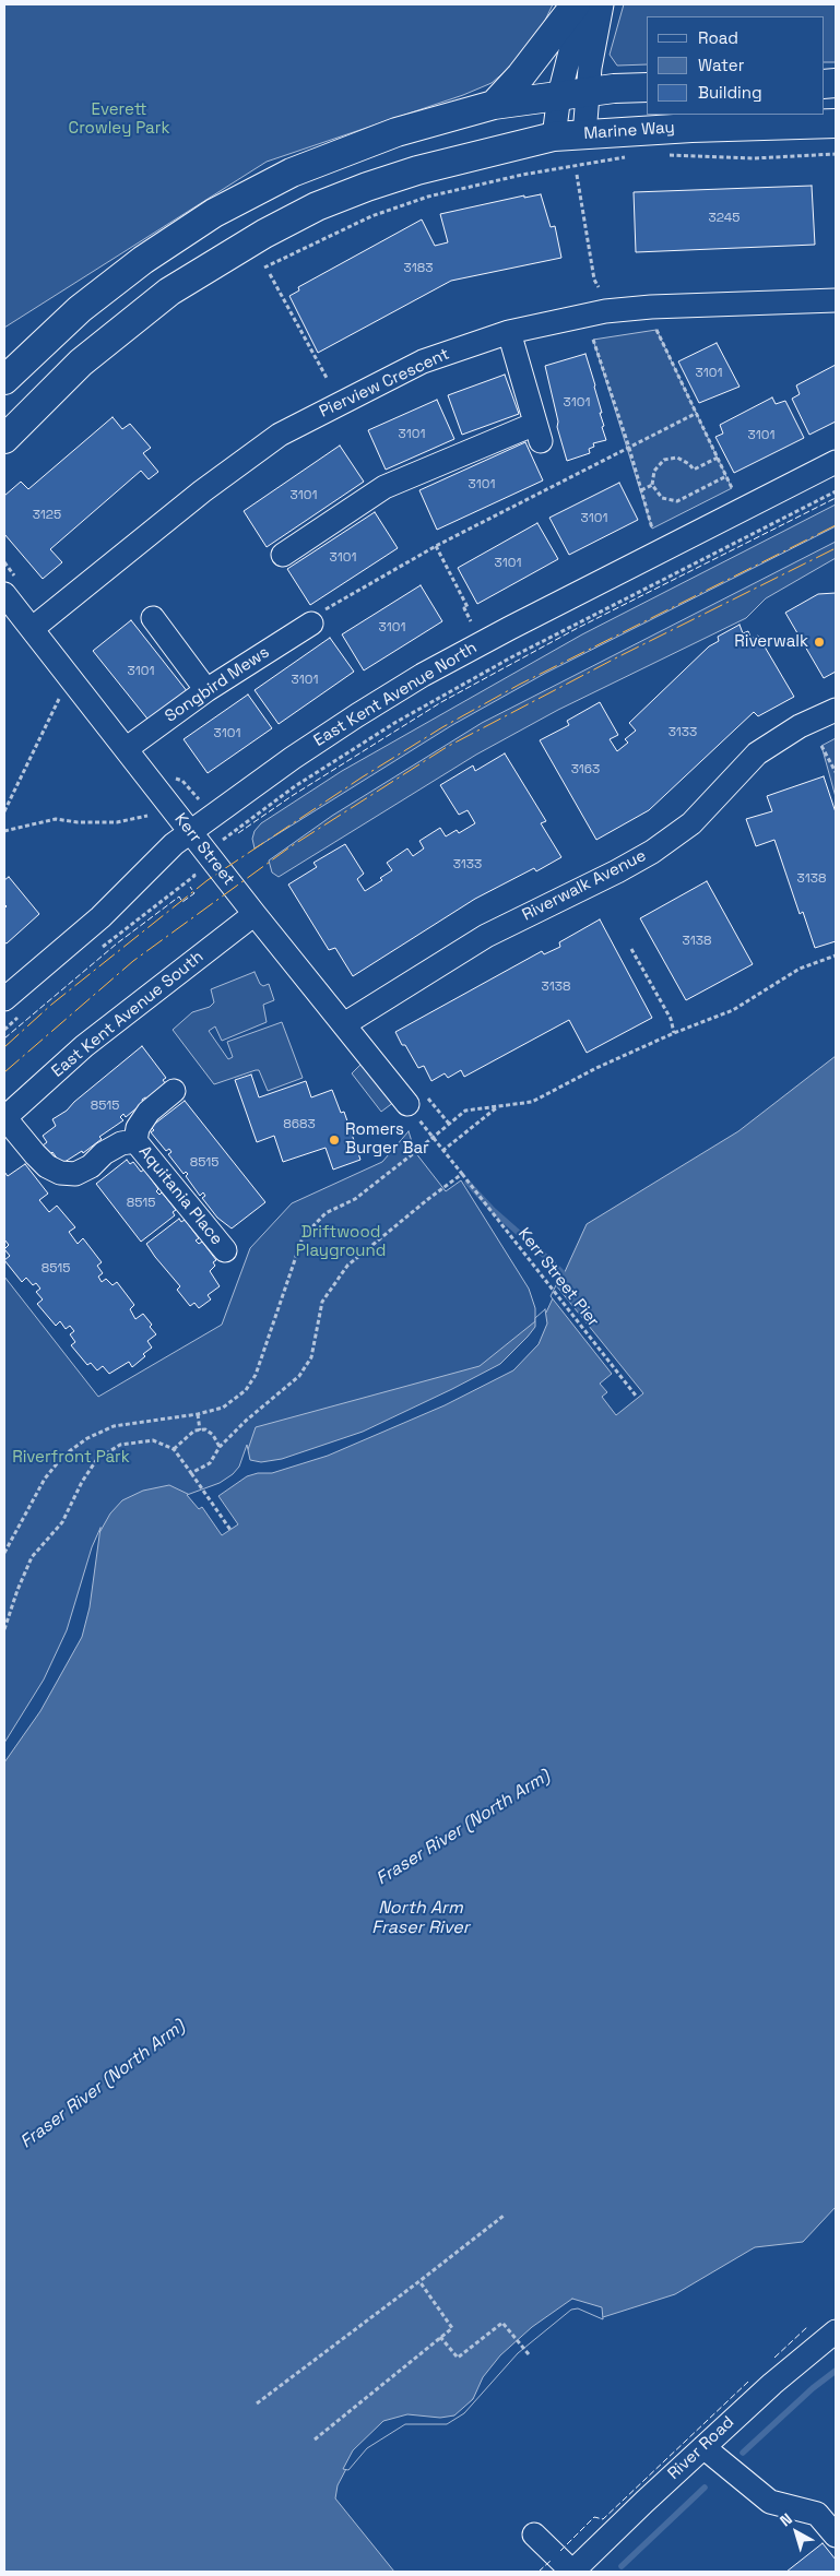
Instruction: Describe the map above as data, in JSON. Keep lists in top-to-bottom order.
{
  "streets": {
    "main road": ["Marine Way"],
    "street": [
      "Pierview Crescent",
      "Songbird Mews",
      "East Kent Avenue North",
      "Kerr Street",
      "Riverwalk Avenue",
      "East Kent Avenue South",
      "Aquitania Place",
      "River Road"
    ],
    "path": ["Kerr Street Pier"]
  },
  "crossings": [
    ["Pierview Crescent", "Kerr Street"],
    ["Songbird Mews", "Kerr Street"],
    ["East Kent Avenue North", "Kerr Street"],
    ["Kerr Street", "Riverwalk Avenue"],
    ["Kerr Street", "East Kent Avenue South"],
    ["East Kent Avenue South", "Aquitania Place"]
  ],
  "water": ["Fraser River (North Arm)", "North Arm Fraser River"],
  "parks": ["Everett Crowley Park", "Driftwood Playground", "Riverfront Park"],
  "places": ["Riverwalk", "Romers Burger Bar"],
  "house_numbers": [
    "3245",
    "3183",
    "3101",
    "3101",
    "3101",
    "3101",
    "3101",
    "3101",
    "3125",
    "3101",
    "3101",
    "3101",
    "3101",
    "3101",
    "3101",
    "3133",
    "3101",
    "3163",
    "3133",
    "3138",
    "3138",
    "3138",
    "8515",
    "8683",
    "8515",
    "8515",
    "8515"
  ],
  "legend": ["Road", "Water", "Building"],
  "north": "top left"
}
